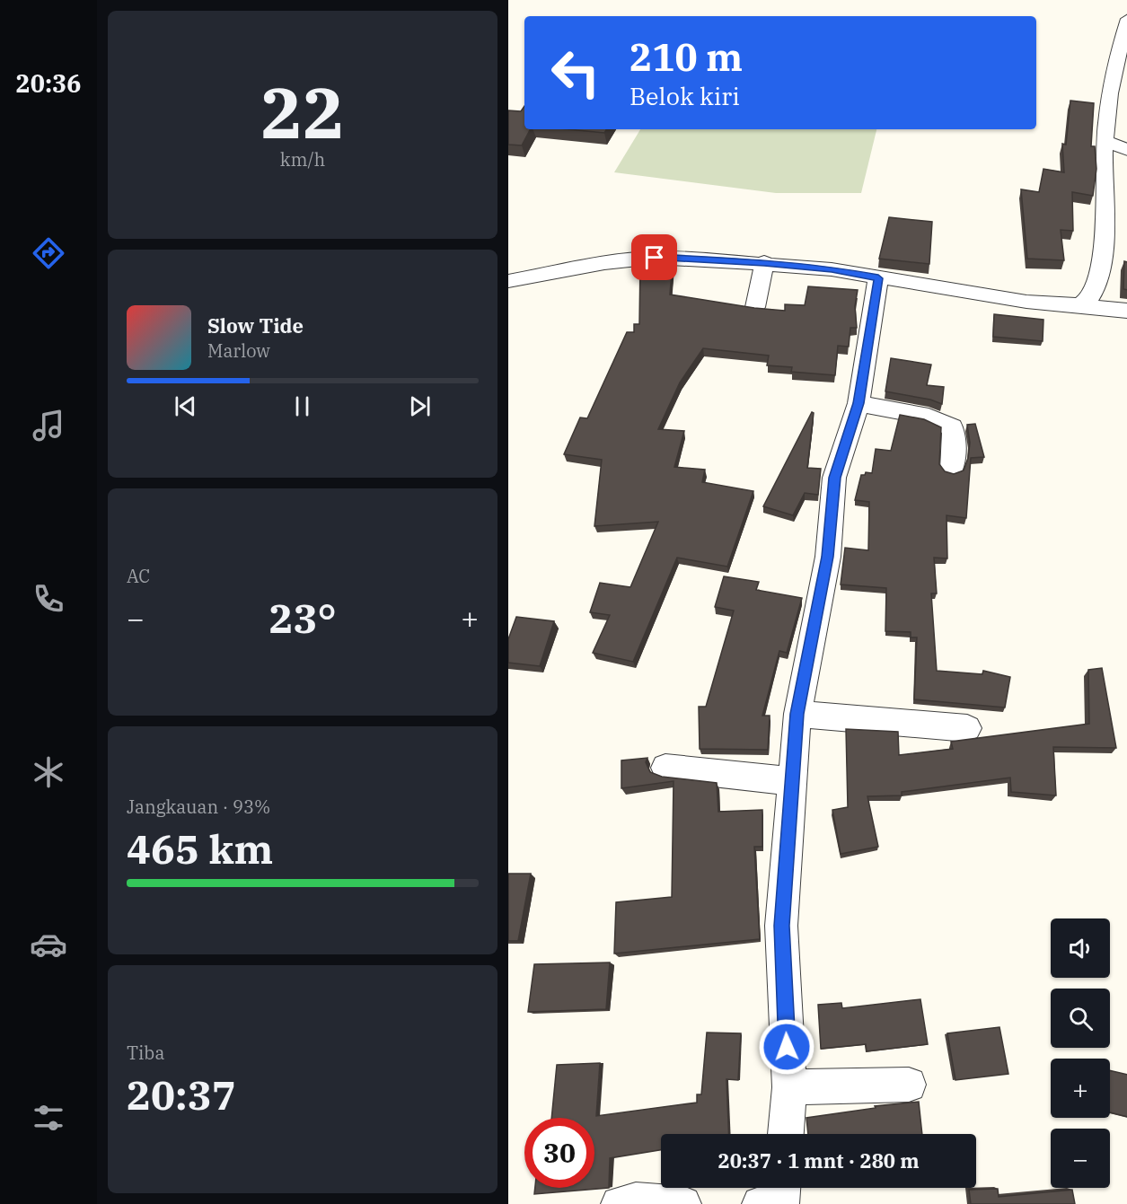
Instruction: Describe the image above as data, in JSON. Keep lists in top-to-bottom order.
{
  "page": {
    "tabs": "20:36",
    "tile": [
      ["22", "km/h"],
      "AC",
      ["Jangkauan · 93%", "465 km"],
      ["Tiba", "20:37"]
    ],
    "turn": ["210 m", "Belok kiri"],
    "song": ["Slow Tide", "Marlow"],
    "heat": ["−", "23°", "+"],
    "map_buttons": ["+", "−"],
    "limit": "30",
    "trip": "20:37 · 1 mnt · 280 m"
  }
}
